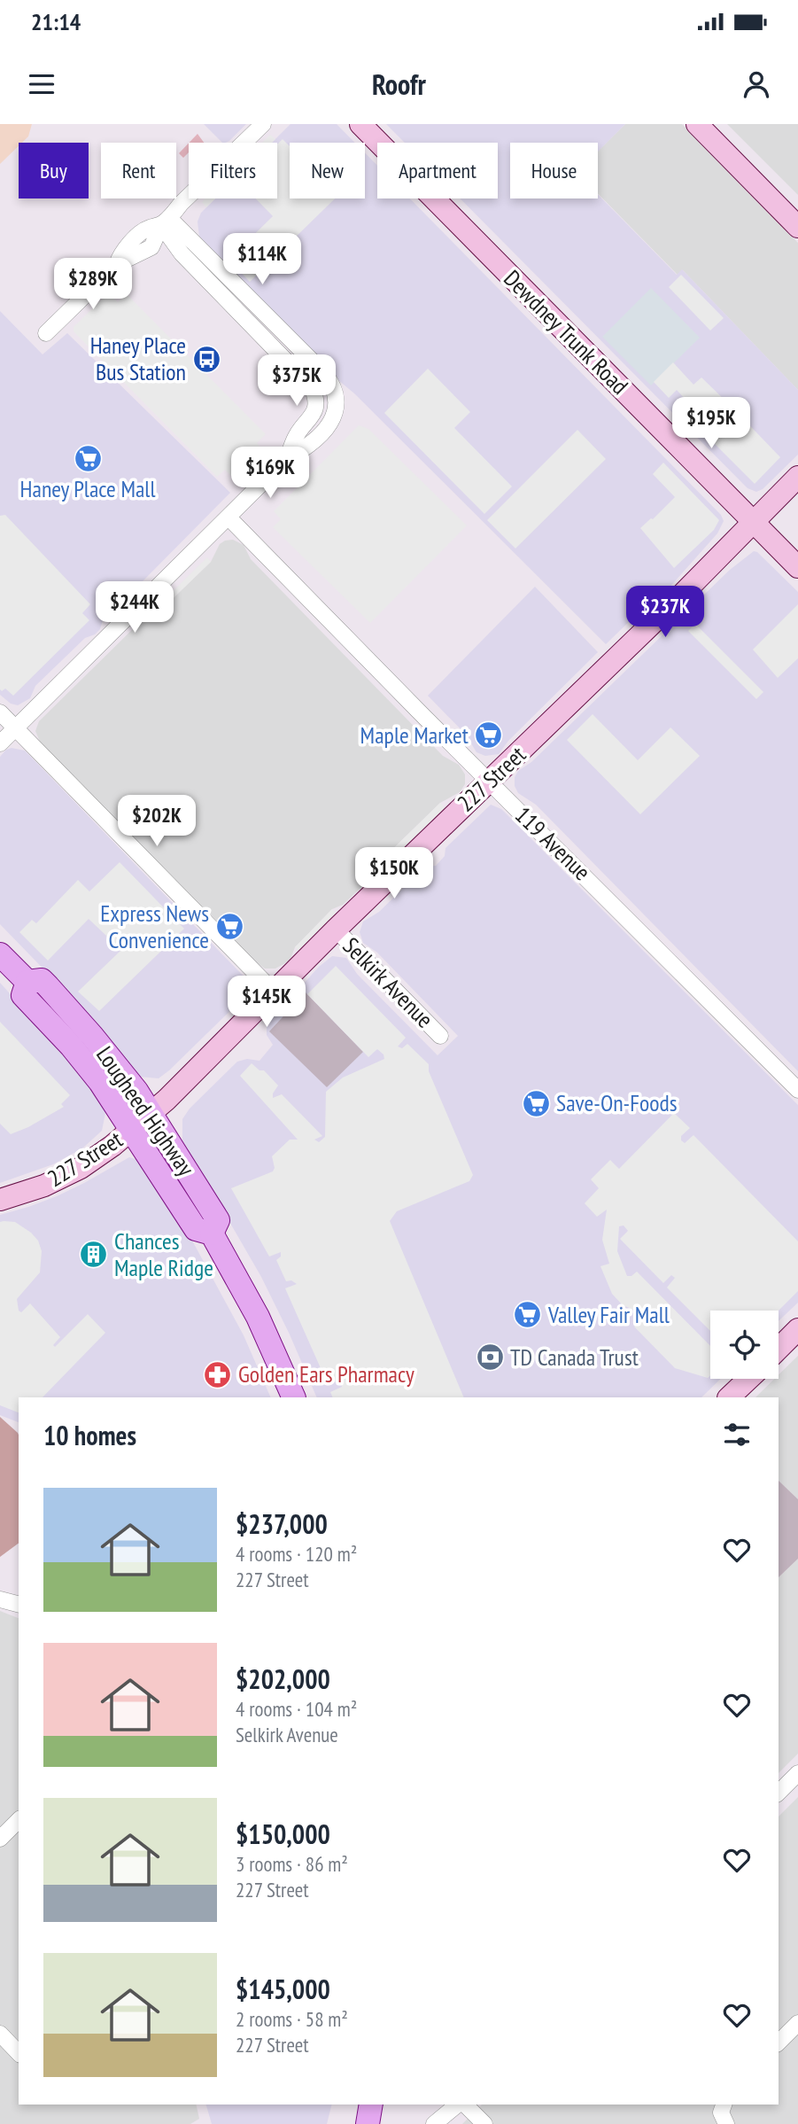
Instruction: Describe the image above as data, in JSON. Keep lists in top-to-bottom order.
{
  "streets": {
    "main road": ["Dewdney Trunk Road", "227 Street", "Lougheed Highway"],
    "street": ["119 Avenue", "Selkirk Avenue"]
  },
  "crossings": [
    ["Dewdney Trunk Road", "227 Street"],
    ["227 Street", "119 Avenue"],
    ["227 Street", "Selkirk Avenue"],
    ["227 Street", "Lougheed Highway"]
  ],
  "places": {
    "bus stop": ["Haney Place Bus Station"],
    "supermarket": [
      "Haney Place Mall",
      "Maple Market",
      "Express News Convenience",
      "Save-On-Foods",
      "Valley Fair Mall"
    ],
    "building": ["Chances Maple Ridge"],
    "bank": ["TD Canada Trust"],
    "pharmacy": ["Golden Ears Pharmacy"]
  },
  "page": {
    "status": "21:14",
    "header": "Roofr",
    "chip": [
      "Buy",
      "Rent",
      "Filters",
      "New",
      "Apartment",
      "House"
    ],
    "price": [
      "$114K",
      "$289K",
      "$375K",
      "$195K",
      "$169K",
      "$244K",
      "$237K",
      "$202K",
      "$150K",
      "$145K"
    ],
    "heading": "10 homes",
    "list": [
      {
        "name": "$237,000",
        "note": "4 rooms · 120 m² · 227 Street"
      },
      {
        "name": "$202,000",
        "note": "4 rooms · 104 m² · Selkirk Avenue"
      },
      {
        "name": "$150,000",
        "note": "3 rooms · 86 m² · 227 Street"
      },
      {
        "name": "$145,000",
        "note": "2 rooms · 58 m² · 227 Street"
      }
    ]
  }
}
